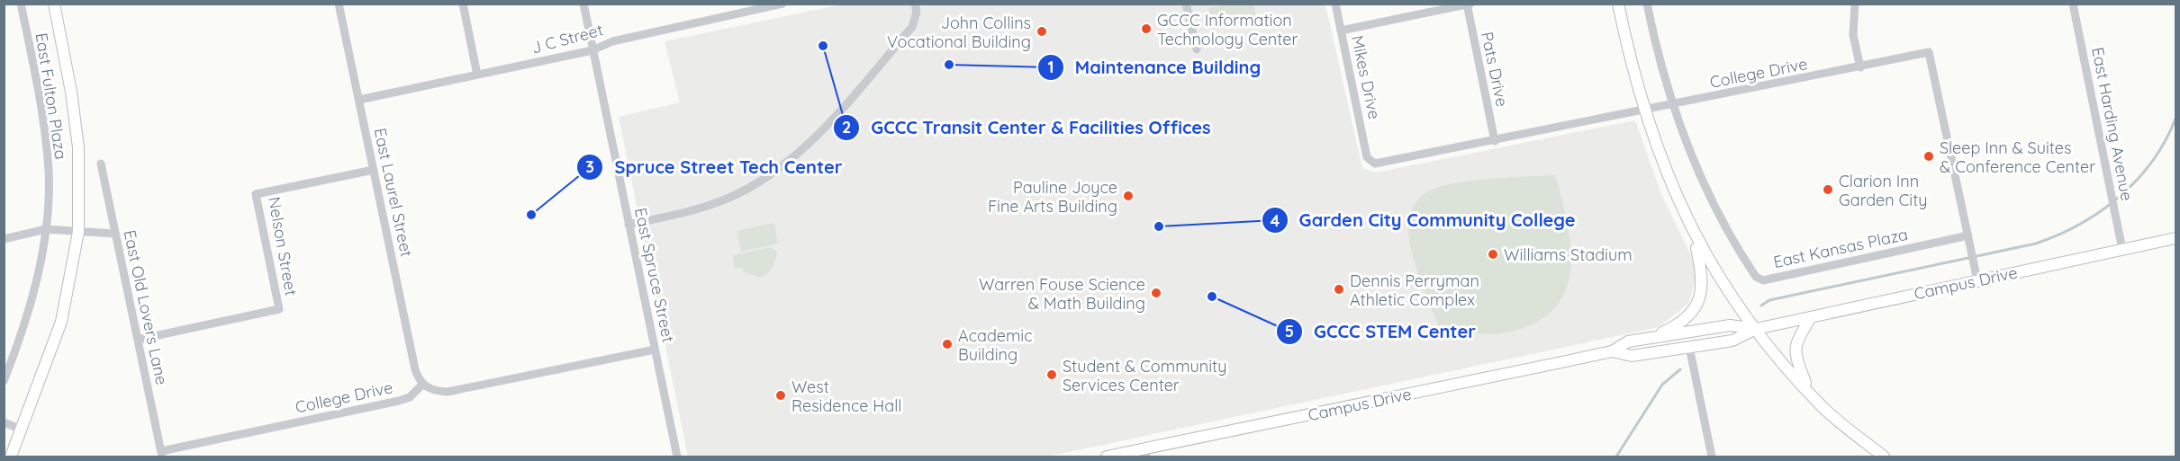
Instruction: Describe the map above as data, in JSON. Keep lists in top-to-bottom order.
{
  "streets": {
    "main road": ["Campus Drive"],
    "street": [
      "J C Street",
      "Pats Drive",
      "College Drive",
      "Mikes Drive",
      "East Fulton Plaza",
      "East Harding Avenue",
      "East Laurel Street",
      "Nelson Street",
      "East Kansas Plaza",
      "East Spruce Street",
      "East Old Lovers Lane"
    ]
  },
  "crossings": [
    ["J C Street", "East Laurel Street"],
    ["J C Street", "East Spruce Street"],
    ["Pats Drive", "College Drive"],
    ["College Drive", "Mikes Drive"],
    ["College Drive", "East Laurel Street"],
    ["College Drive", "East Kansas Plaza"],
    ["College Drive", "Campus Drive"],
    ["College Drive", "East Old Lovers Lane"],
    ["East Harding Avenue", "Campus Drive"],
    ["East Laurel Street", "Nelson Street"],
    ["Nelson Street", "East Old Lovers Lane"]
  ],
  "places": [
    "GCCC Information Technology Center",
    "John Collins Vocational Building",
    "GCCC Transit Center & Facilities Offices",
    "Maintenance Building",
    "Sleep Inn & Suites & Conference Center",
    "Clarion Inn Garden City",
    "Pauline Joyce Fine Arts Building",
    "Spruce Street Tech Center",
    "Garden City Community College",
    "Williams Stadium",
    "Dennis Perryman Athletic Complex",
    "Warren Fouse Science & Math Building",
    "GCCC STEM Center",
    "Academic Building",
    "Student & Community Services Center",
    "West Residence Hall"
  ]
}
